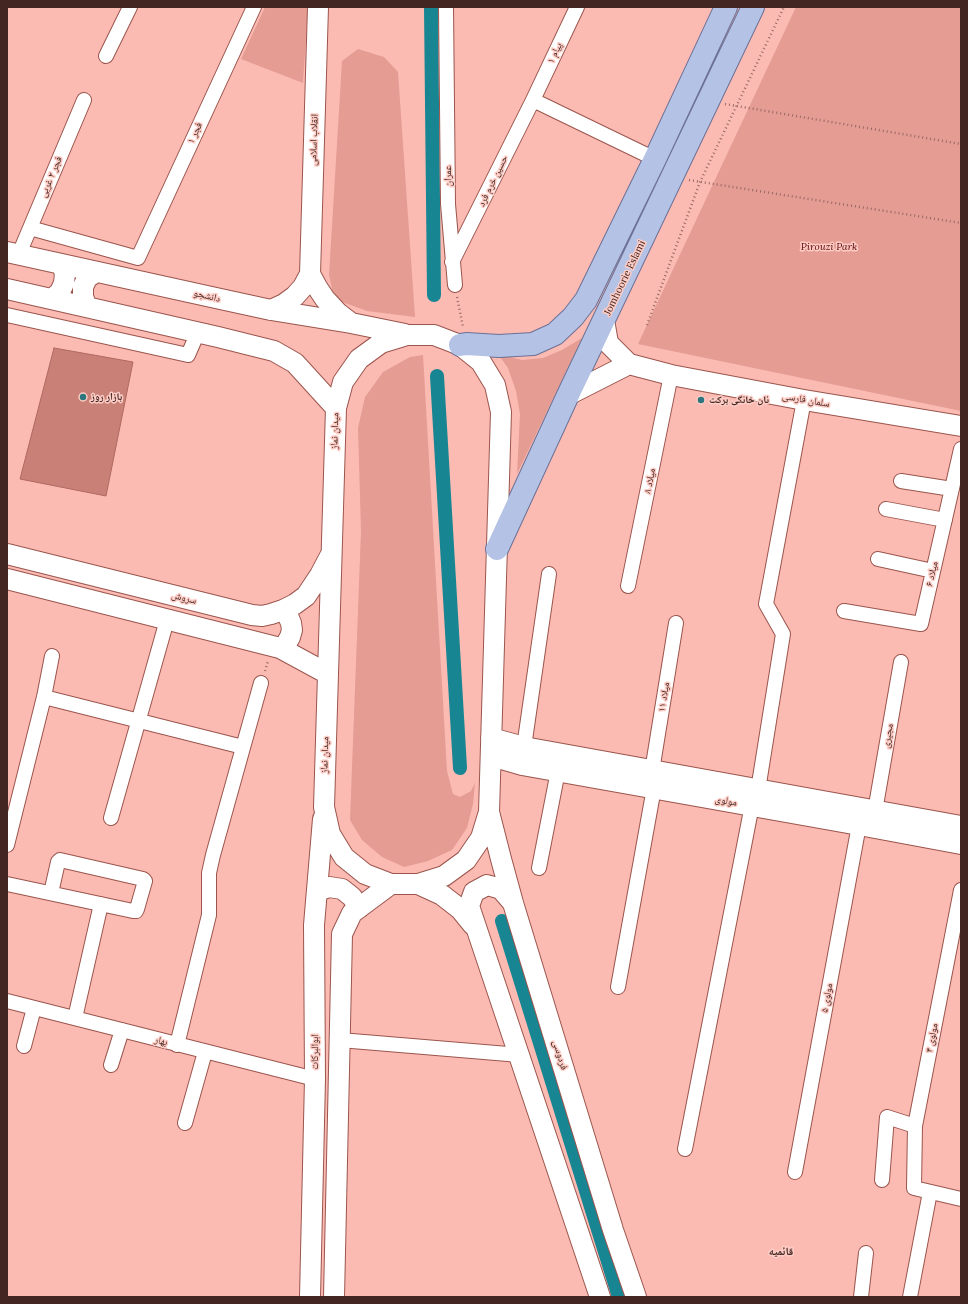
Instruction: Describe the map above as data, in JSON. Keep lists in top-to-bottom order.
{
  "streets": {
    "main road": ["Jomhoorie Eslami"],
    "street": [
      "پیام ۱",
      "فجر ۱",
      "انقلاب اسلامی",
      "عمران",
      "فجر ۲ غربی",
      "حسین خرم فرد",
      "دانشجو",
      "سلمان فارسی",
      "میدان نماز",
      "میلاد ۸",
      "میلاد ۶",
      "سروش",
      "میلاد ۱۱",
      "مجیری",
      "مولوی",
      "مولوی ۵",
      "مولوی ۴",
      "بهار",
      "ابوالبرکات",
      "فردوسی"
    ]
  },
  "crossings": [
    ["پیام ۱", "حسین خرم فرد"],
    ["فجر ۱", "فجر ۲ غربی"],
    ["عمران", "حسین خرم فرد"],
    ["فجر ۲ غربی", "دانشجو"],
    ["Jomhoorie Eslami", "میدان نماز"],
    ["دانشجو", "میدان نماز"],
    ["سلمان فارسی", "میلاد ۸"],
    ["میدان نماز", "سروش"],
    ["میدان نماز", "مولوی"],
    ["میدان نماز", "ابوالبرکات"],
    ["میدان نماز", "فردوسی"],
    ["میلاد ۱۱", "مولوی"],
    ["مجیری", "مولوی"],
    ["مولوی", "مولوی ۵"],
    ["بهار", "ابوالبرکات"]
  ],
  "districts": ["قائمیه"],
  "parks": ["Pirouzi Park"],
  "places": ["بازار روز", "نان خانگی برکت"]
}
